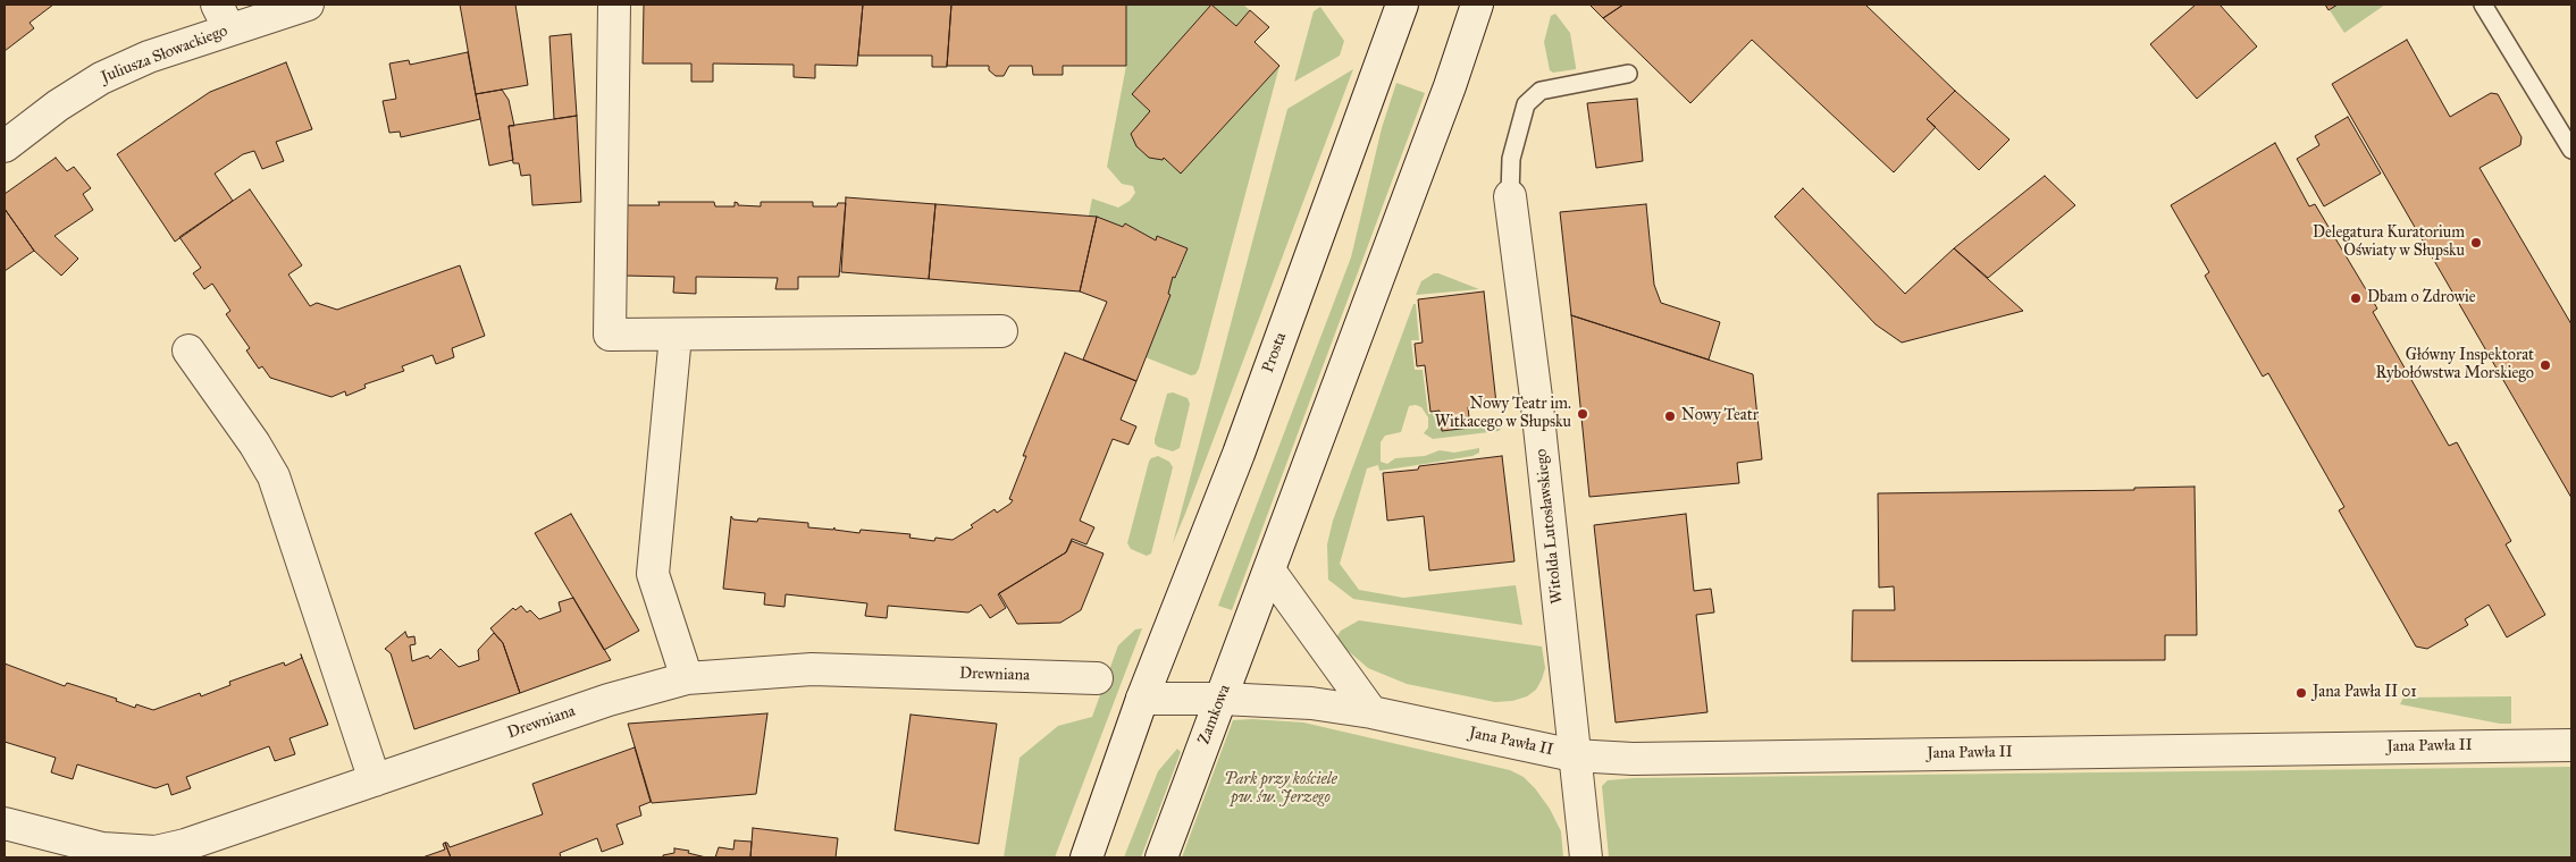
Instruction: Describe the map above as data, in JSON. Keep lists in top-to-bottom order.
{
  "streets": {
    "street": [
      "Juliusza Słowackiego",
      "Prosta",
      "Witolda Lutosławskiego",
      "Drewniana",
      "Zamkowa",
      "Jana Pawła II"
    ]
  },
  "crossings": [
    ["Prosta", "Jana Pawła II"],
    ["Witolda Lutosławskiego", "Jana Pawła II"],
    ["Zamkowa", "Jana Pawła II"]
  ],
  "parks": ["Park przy kościele pw. św. Jerzego"],
  "places": [
    "Delegatura Kuratorium Oświaty w Słupsku",
    "Dbam o Zdrowie",
    "Główny Inspektorat Rybołówstwa Morskiego",
    "Nowy Teatr im. Witkacego w Słupsku",
    "Nowy Teatr",
    "Jana Pawła II 01"
  ]
}
